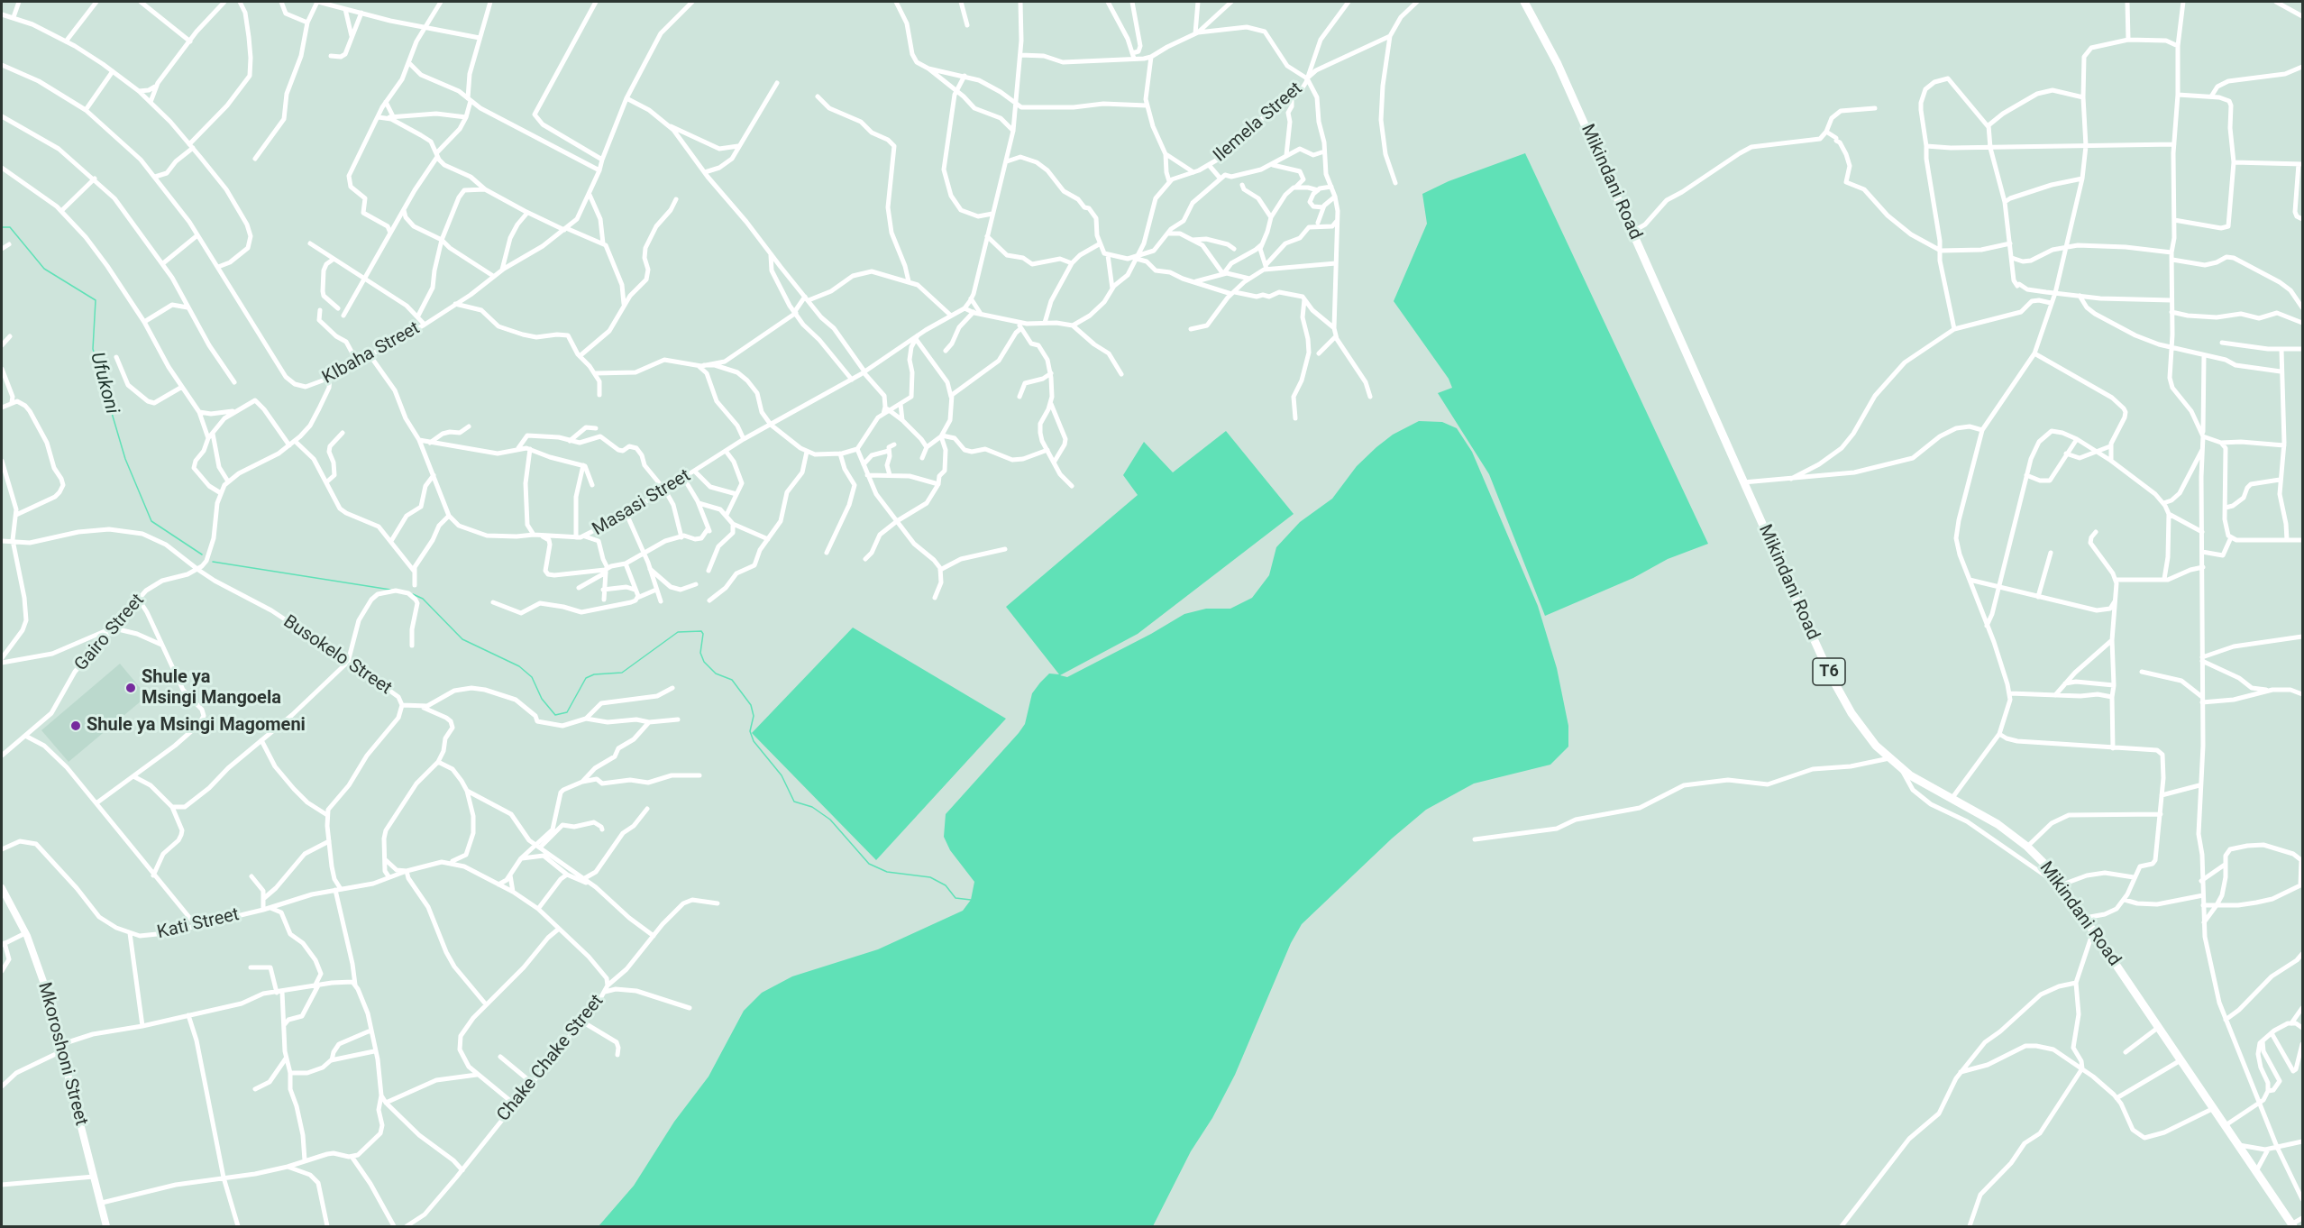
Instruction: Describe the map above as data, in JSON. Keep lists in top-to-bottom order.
{
  "streets": {
    "highway": ["Mikindani Road", "T6"],
    "street": [
      "Ilemela Street",
      "KIbaha Street",
      "Masasi Street",
      "Gairo Street",
      "Busokelo Street",
      "Kati Street",
      "Mkoroshoni Street",
      "Chake Chake Street"
    ]
  },
  "crossings": [
    ["Gairo Street", "Busokelo Street"]
  ],
  "water": ["Ufukoni"],
  "places": ["Shule ya Msingi Mangoela", "Shule ya Msingi Magomeni"]
}
